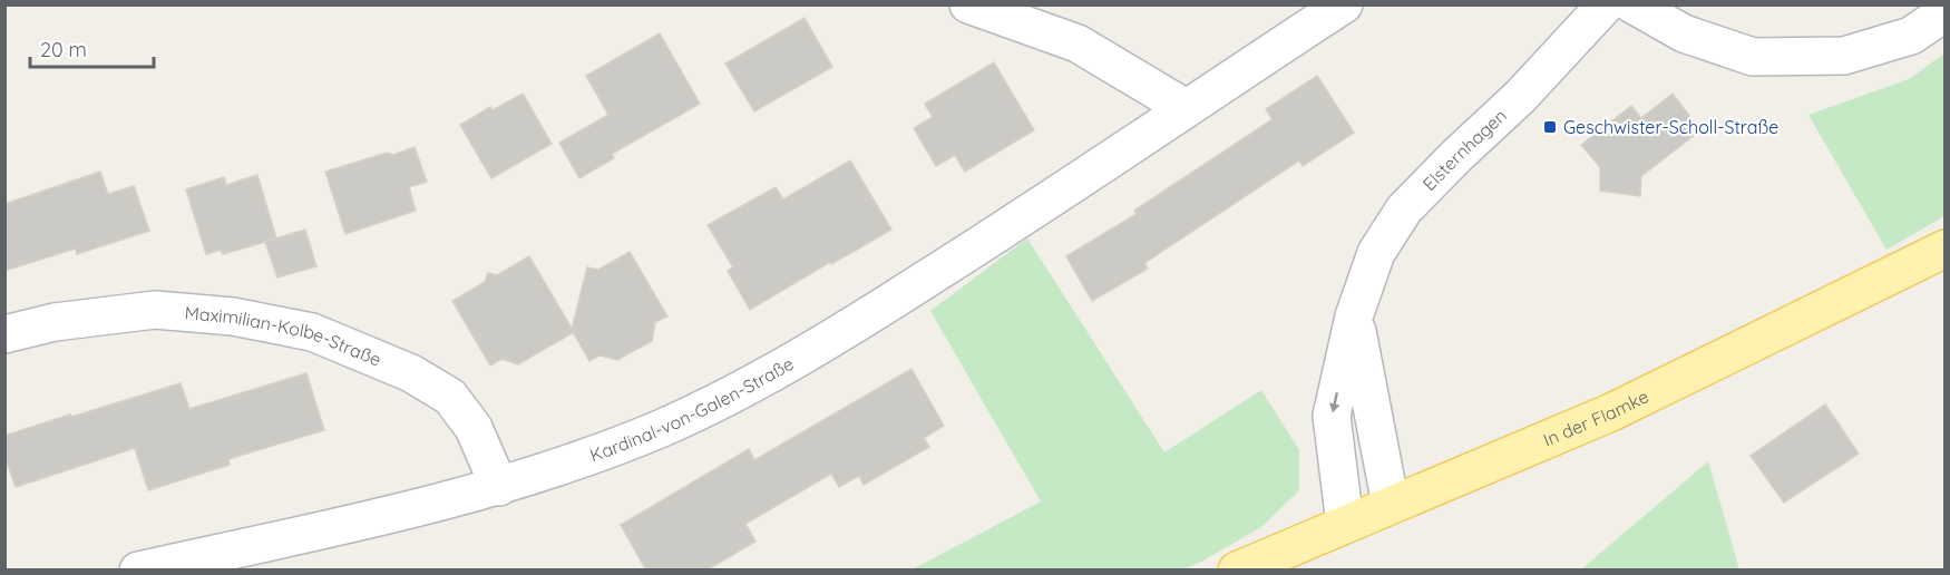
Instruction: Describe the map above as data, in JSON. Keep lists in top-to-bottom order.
{
  "streets": {
    "main road": ["In der Flamke"],
    "street": ["Elsternhagen", "Maximilian-Kolbe-Straße", "Kardinal-von-Galen-Straße"]
  },
  "crossings": [
    ["Elsternhagen", "In der Flamke"],
    ["Maximilian-Kolbe-Straße", "Kardinal-von-Galen-Straße"]
  ],
  "places": {
    "transit": ["Geschwister-Scholl-Straße"]
  },
  "scale_bar": "20 m"
}
